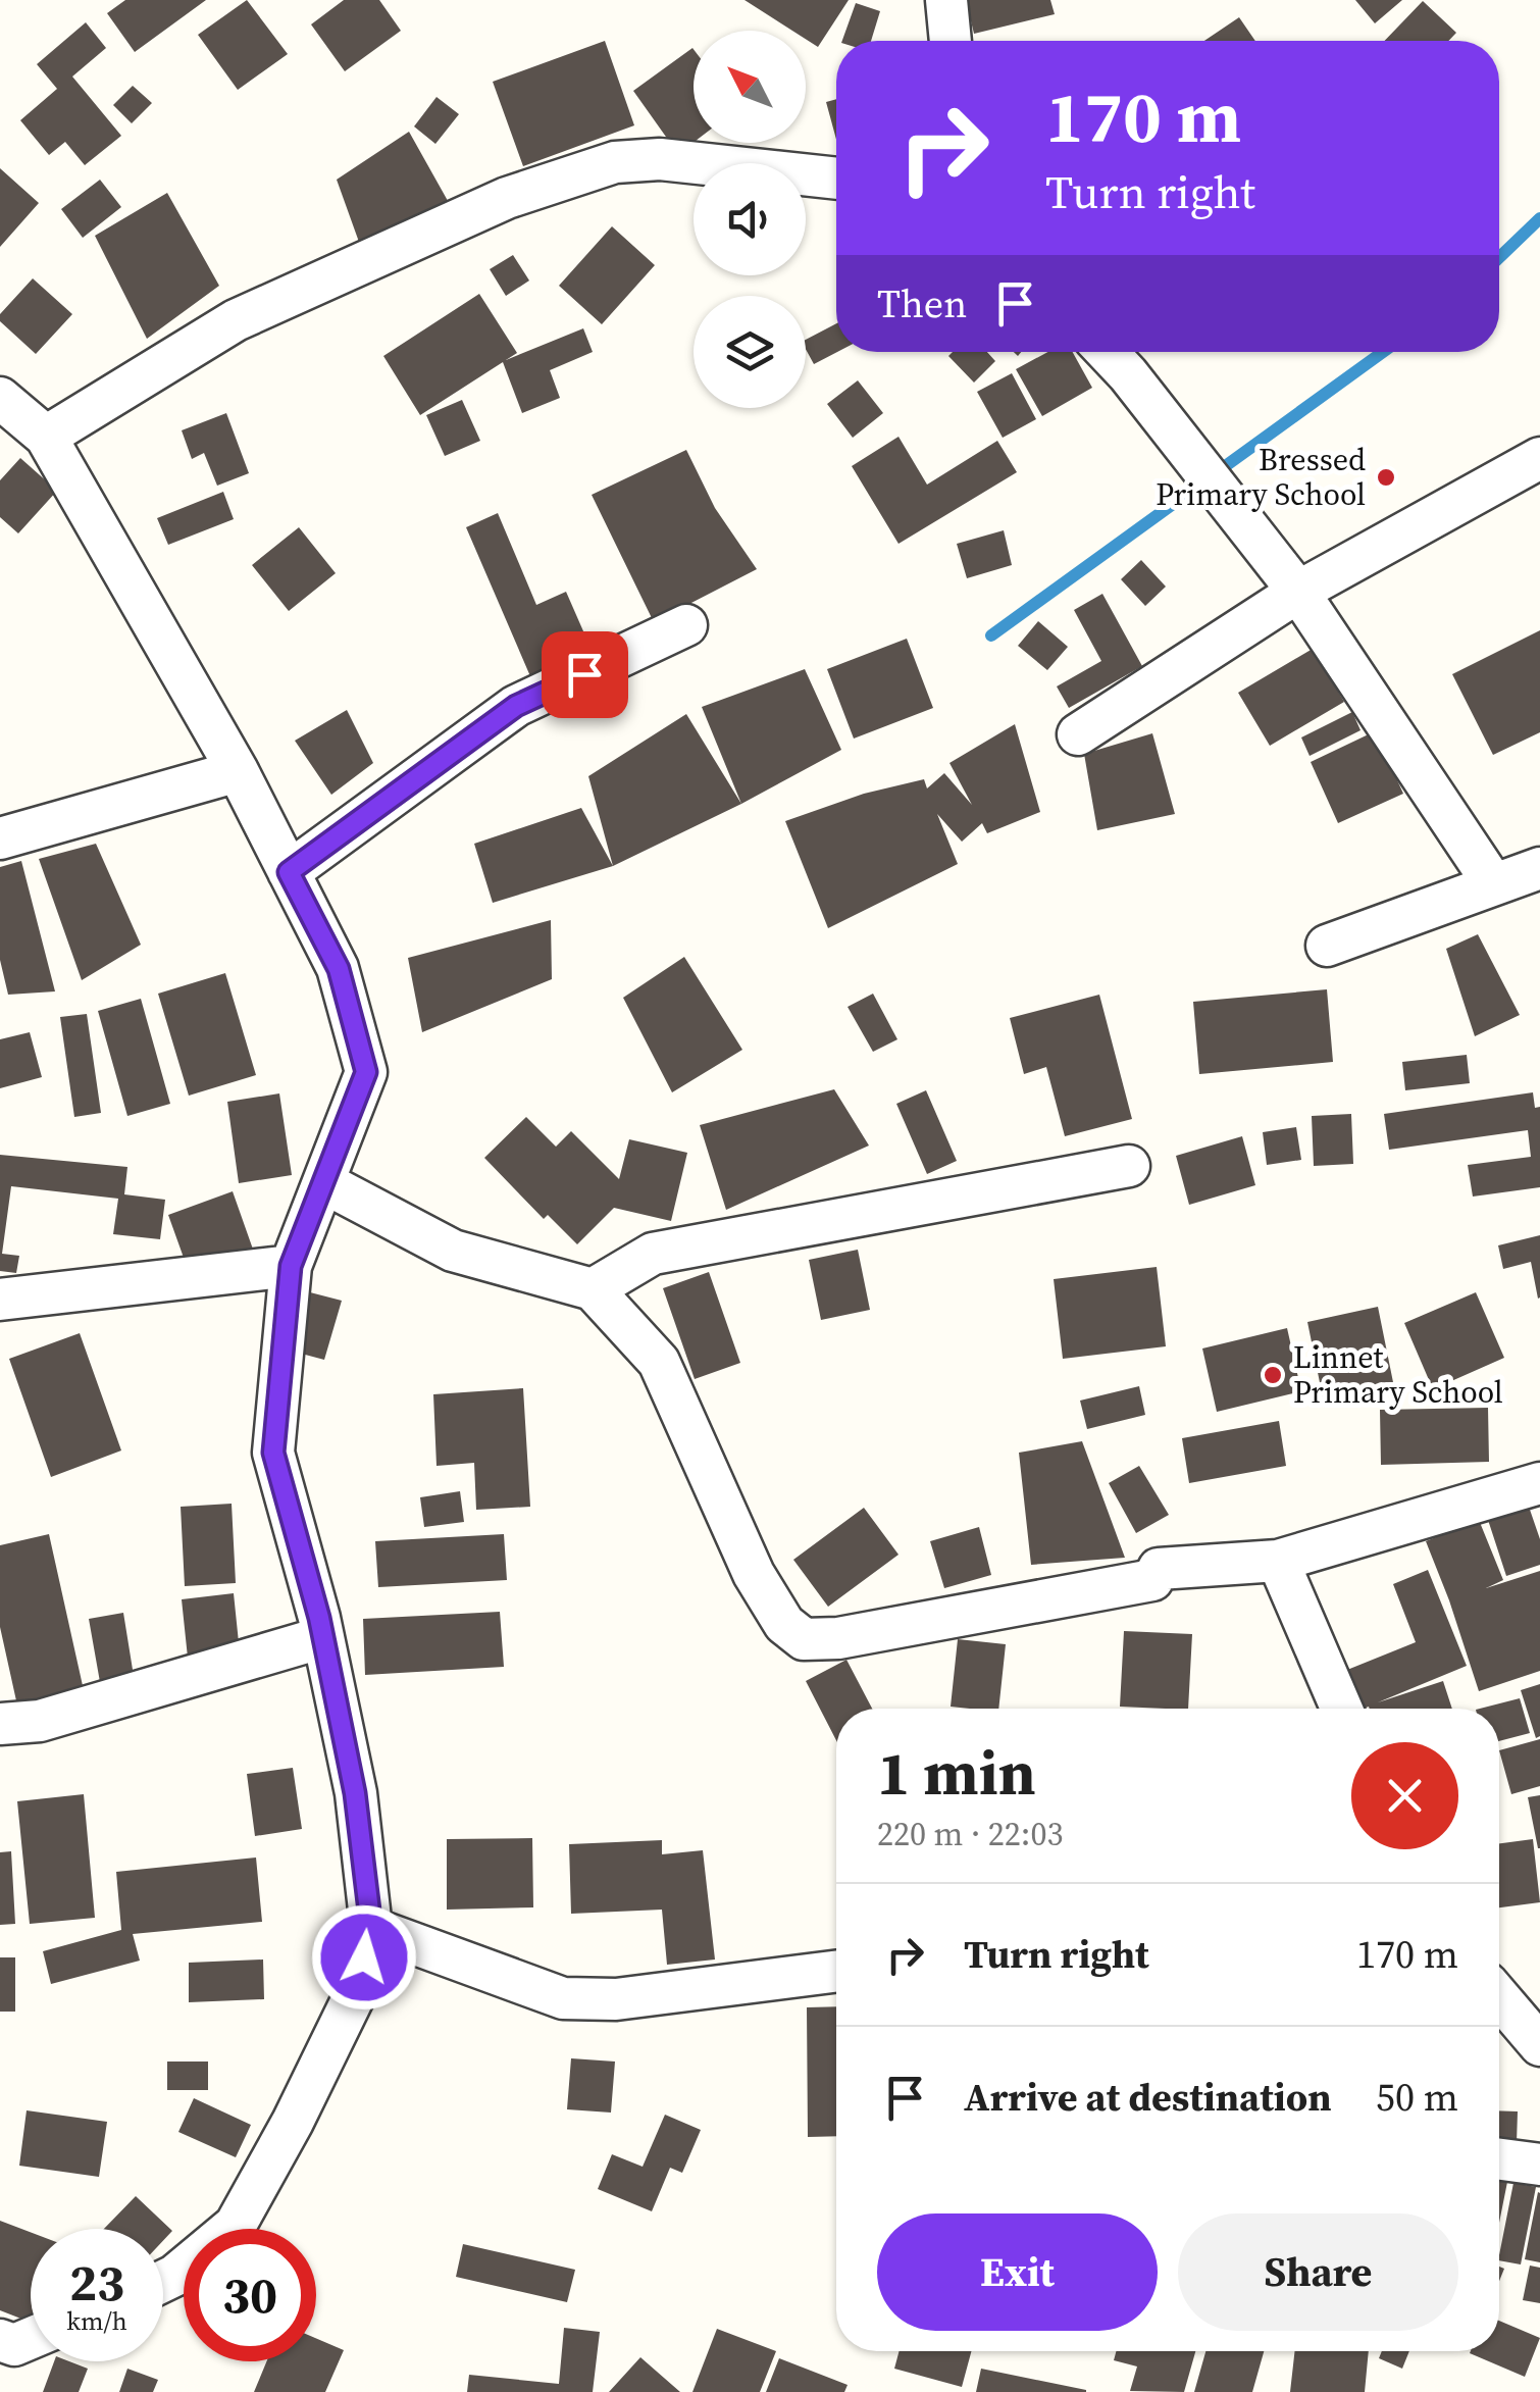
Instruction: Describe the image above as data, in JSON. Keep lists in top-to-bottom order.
{
  "places": ["Bressed Primary School", "Linnet Primary School"],
  "north": "top left",
  "page": {
    "turn": ["170 m", "Turn right"],
    "then": "Then",
    "heading": ["1 min", "220 m · 22:03"],
    "list": [
      {
        "name": "Turn right",
        "value": "170 m"
      },
      {
        "name": "Arrive at destination",
        "value": "50 m"
      }
    ],
    "buttons": ["Exit", "Share"],
    "speed": "23 km/h",
    "limit": "30"
  }
}
